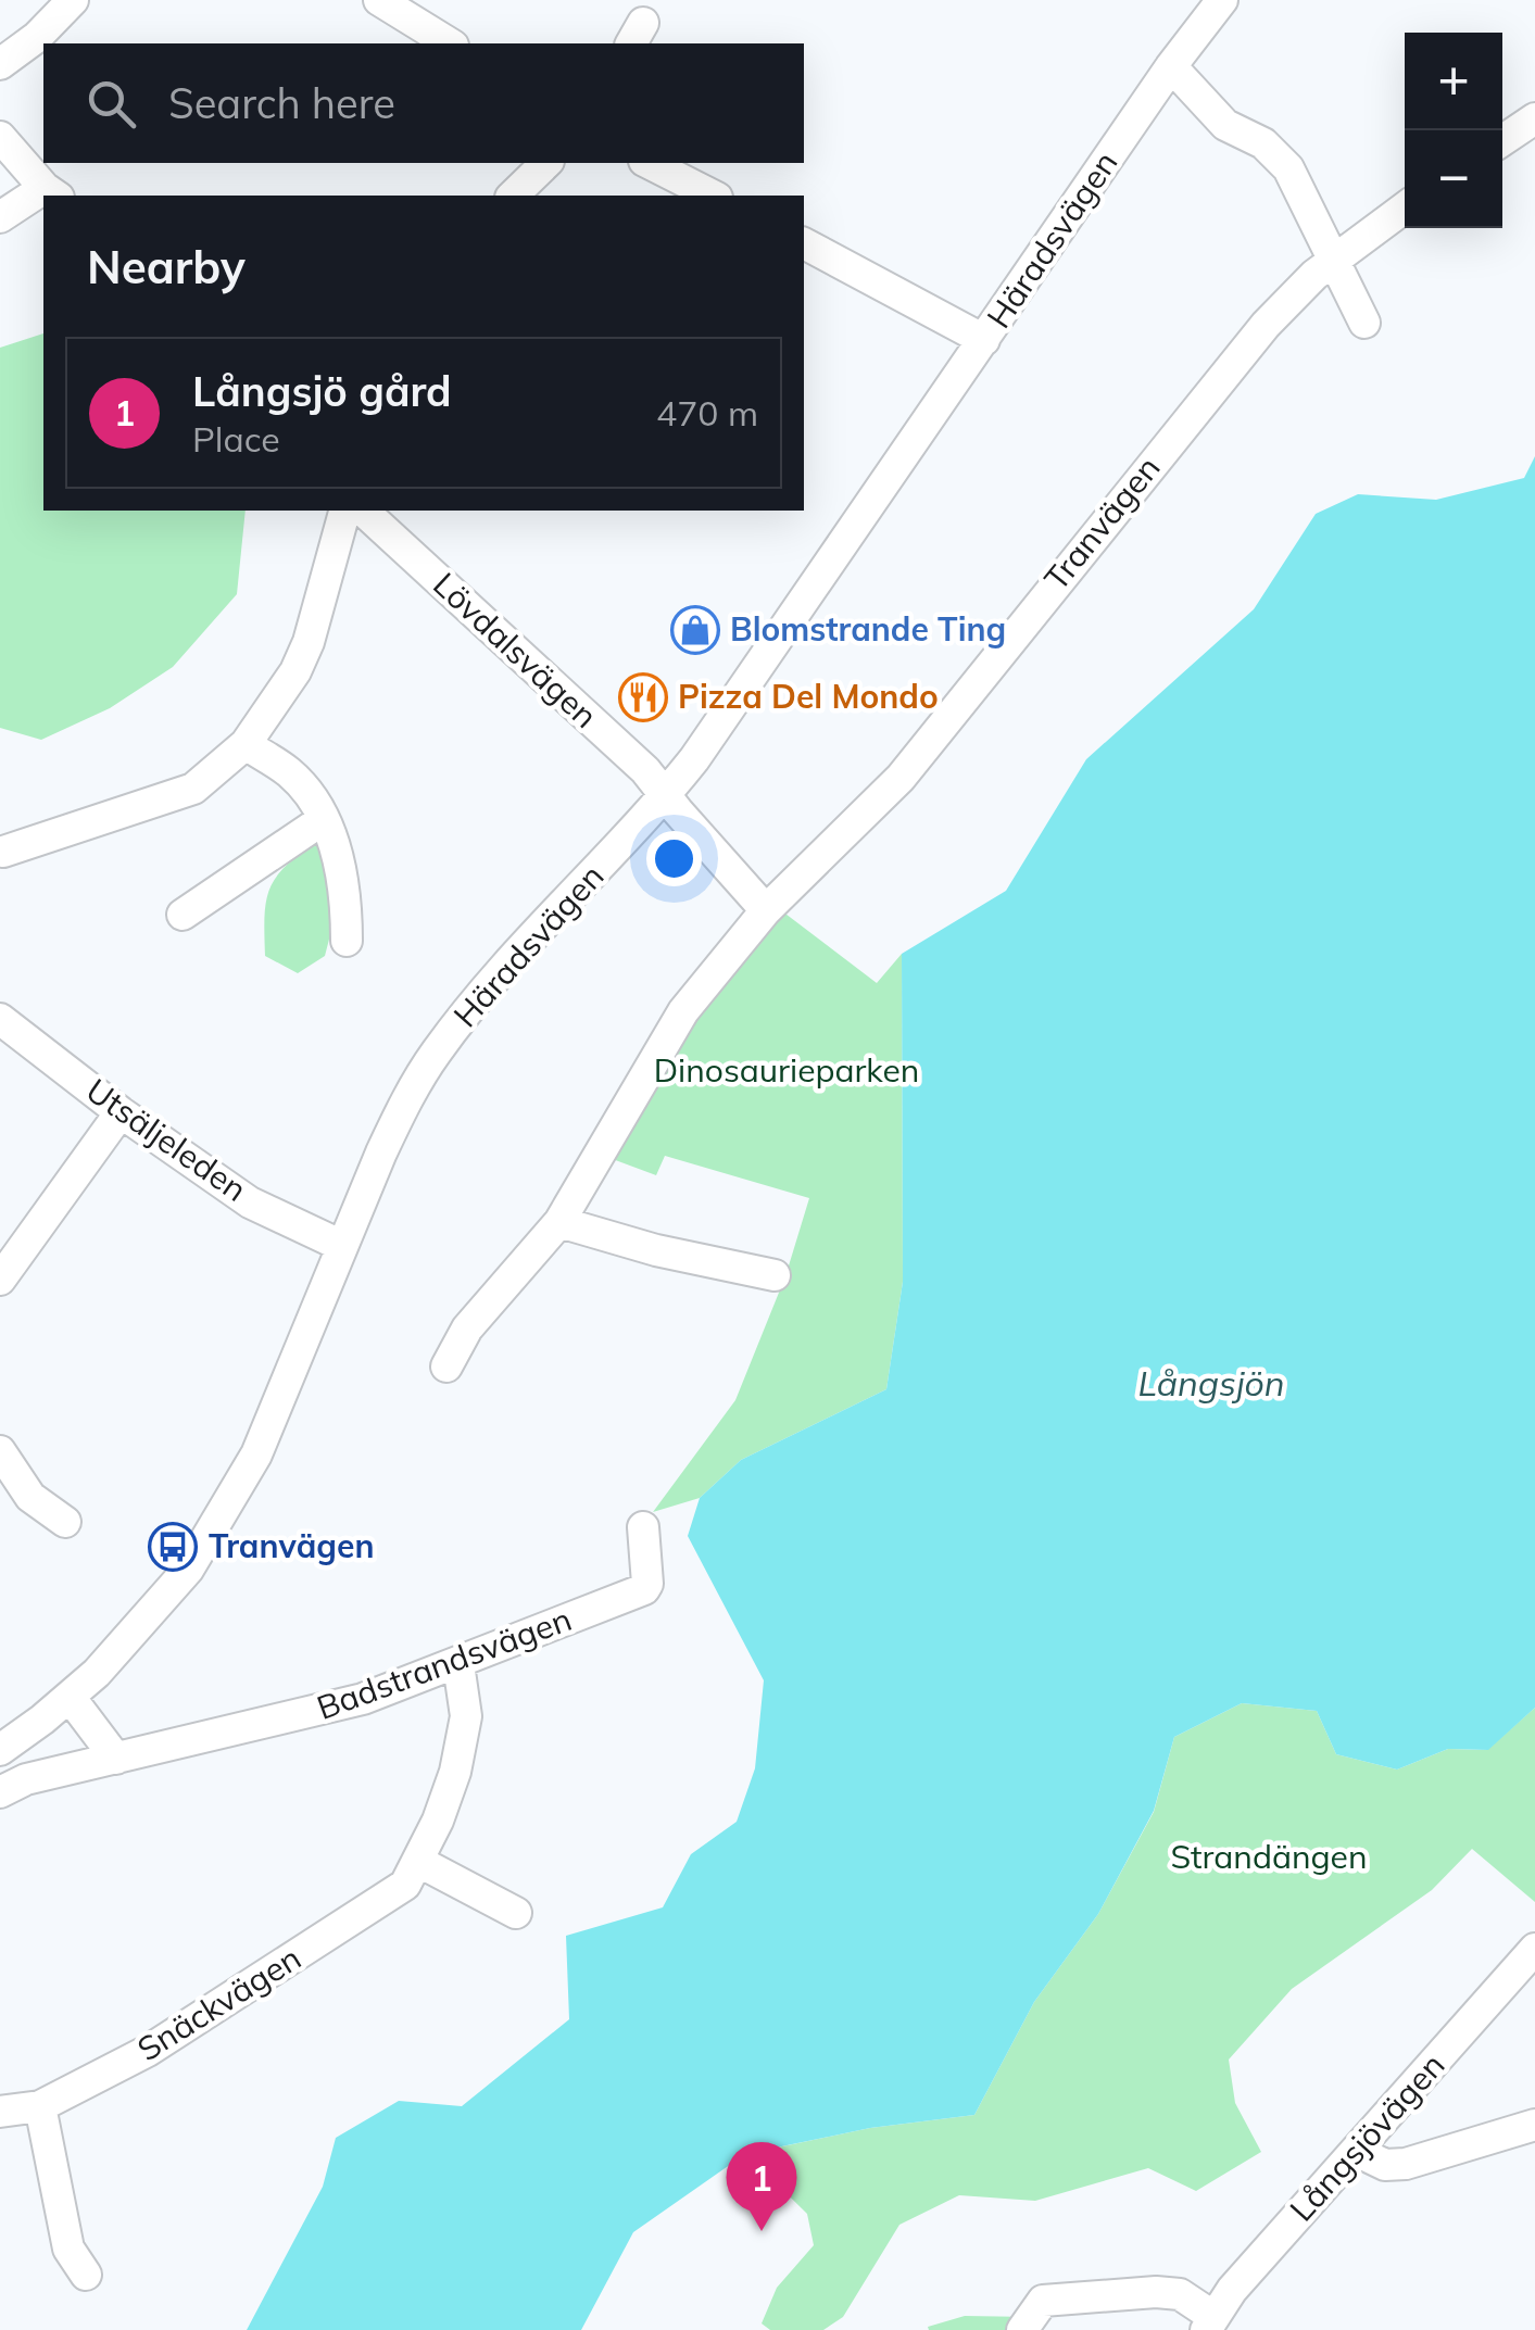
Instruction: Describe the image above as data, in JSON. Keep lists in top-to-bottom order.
{
  "streets": {
    "street": [
      "Häradsvägen",
      "Tranvägen",
      "Lövdalsvägen",
      "Utsäljeleden",
      "Badstrandsvägen",
      "Snäckvägen",
      "Långsjövägen"
    ]
  },
  "crossings": [
    ["Häradsvägen", "Lövdalsvägen"],
    ["Häradsvägen", "Utsäljeleden"],
    ["Badstrandsvägen", "Snäckvägen"]
  ],
  "water": ["Långsjön"],
  "parks": ["Dinosaurieparken", "Strandängen"],
  "places": {
    "shop": ["Blomstrande Ting"],
    "restaurant": ["Pizza Del Mondo"],
    "bus stop": ["Tranvägen"]
  },
  "page": {
    "map_buttons": ["+", "−"],
    "search": "Search here",
    "heading": "Nearby",
    "list": [
      {
        "mark": "1",
        "name": "Långsjö gård",
        "note": "Place",
        "value": "470 m"
      }
    ],
    "pins": "1"
  }
}
